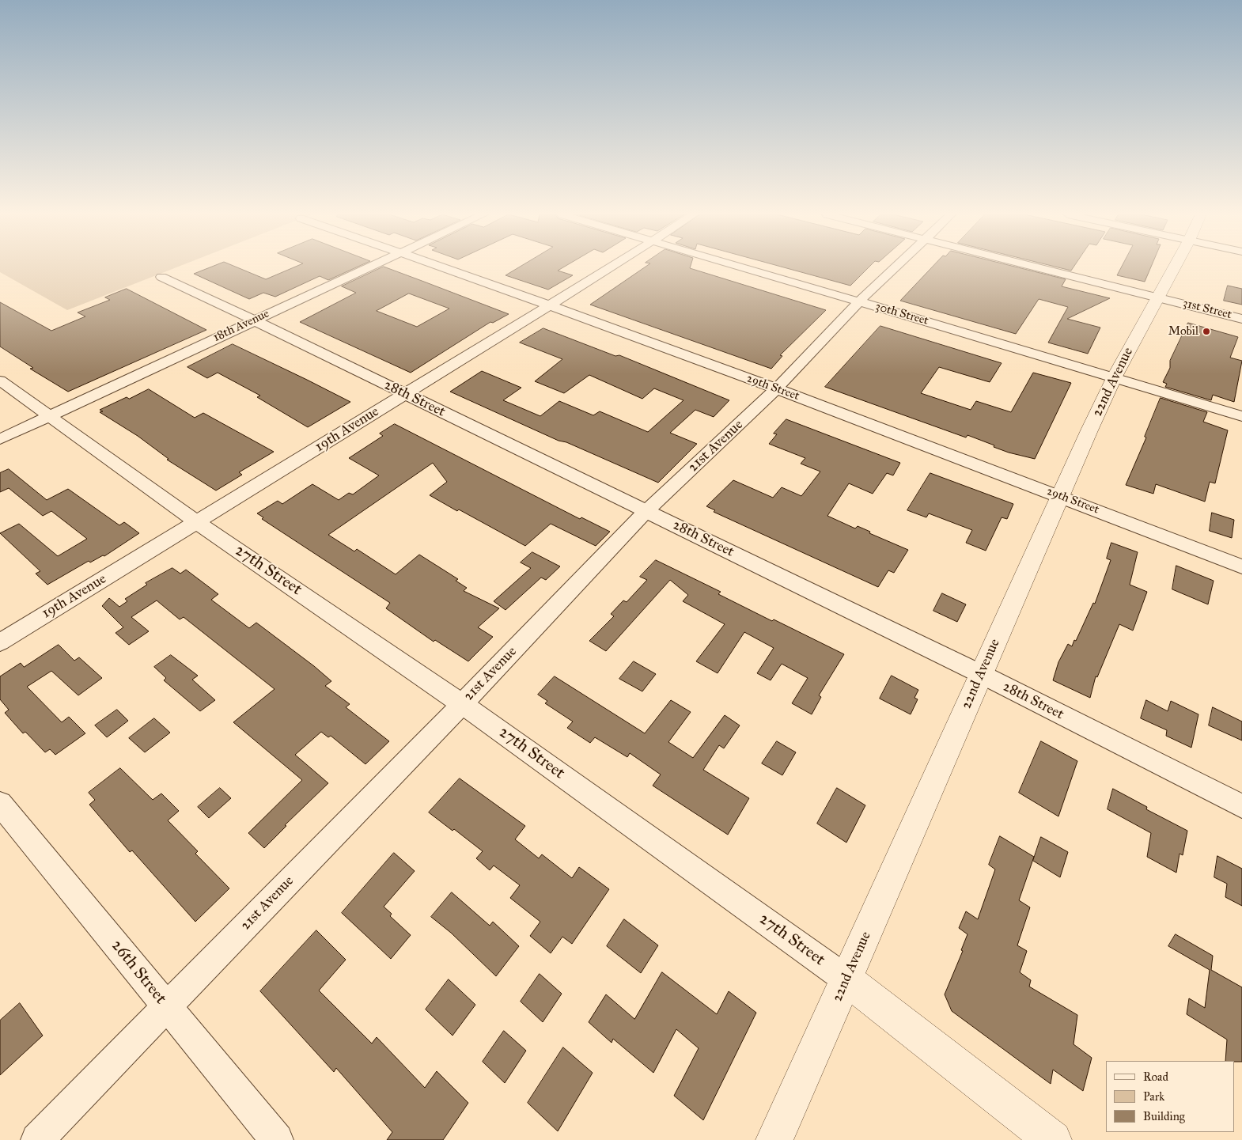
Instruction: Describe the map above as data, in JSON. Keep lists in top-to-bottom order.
{
  "streets": {
    "street": [
      "31st Street",
      "30th Street",
      "18th Avenue",
      "22nd Avenue",
      "29th Street",
      "28th Street",
      "19th Avenue",
      "21st Avenue",
      "27th Street",
      "26th Street"
    ]
  },
  "crossings": [
    ["31st Street", "22nd Avenue"],
    ["30th Street", "22nd Avenue"],
    ["30th Street", "21st Avenue"],
    ["18th Avenue", "28th Street"],
    ["18th Avenue", "27th Street"],
    ["22nd Avenue", "29th Street"],
    ["22nd Avenue", "28th Street"],
    ["22nd Avenue", "27th Street"],
    ["29th Street", "19th Avenue"],
    ["29th Street", "21st Avenue"],
    ["28th Street", "19th Avenue"],
    ["28th Street", "21st Avenue"],
    ["19th Avenue", "27th Street"],
    ["21st Avenue", "27th Street"],
    ["21st Avenue", "26th Street"]
  ],
  "places": ["Mobil"],
  "legend": ["Road", "Park", "Building"]
}
